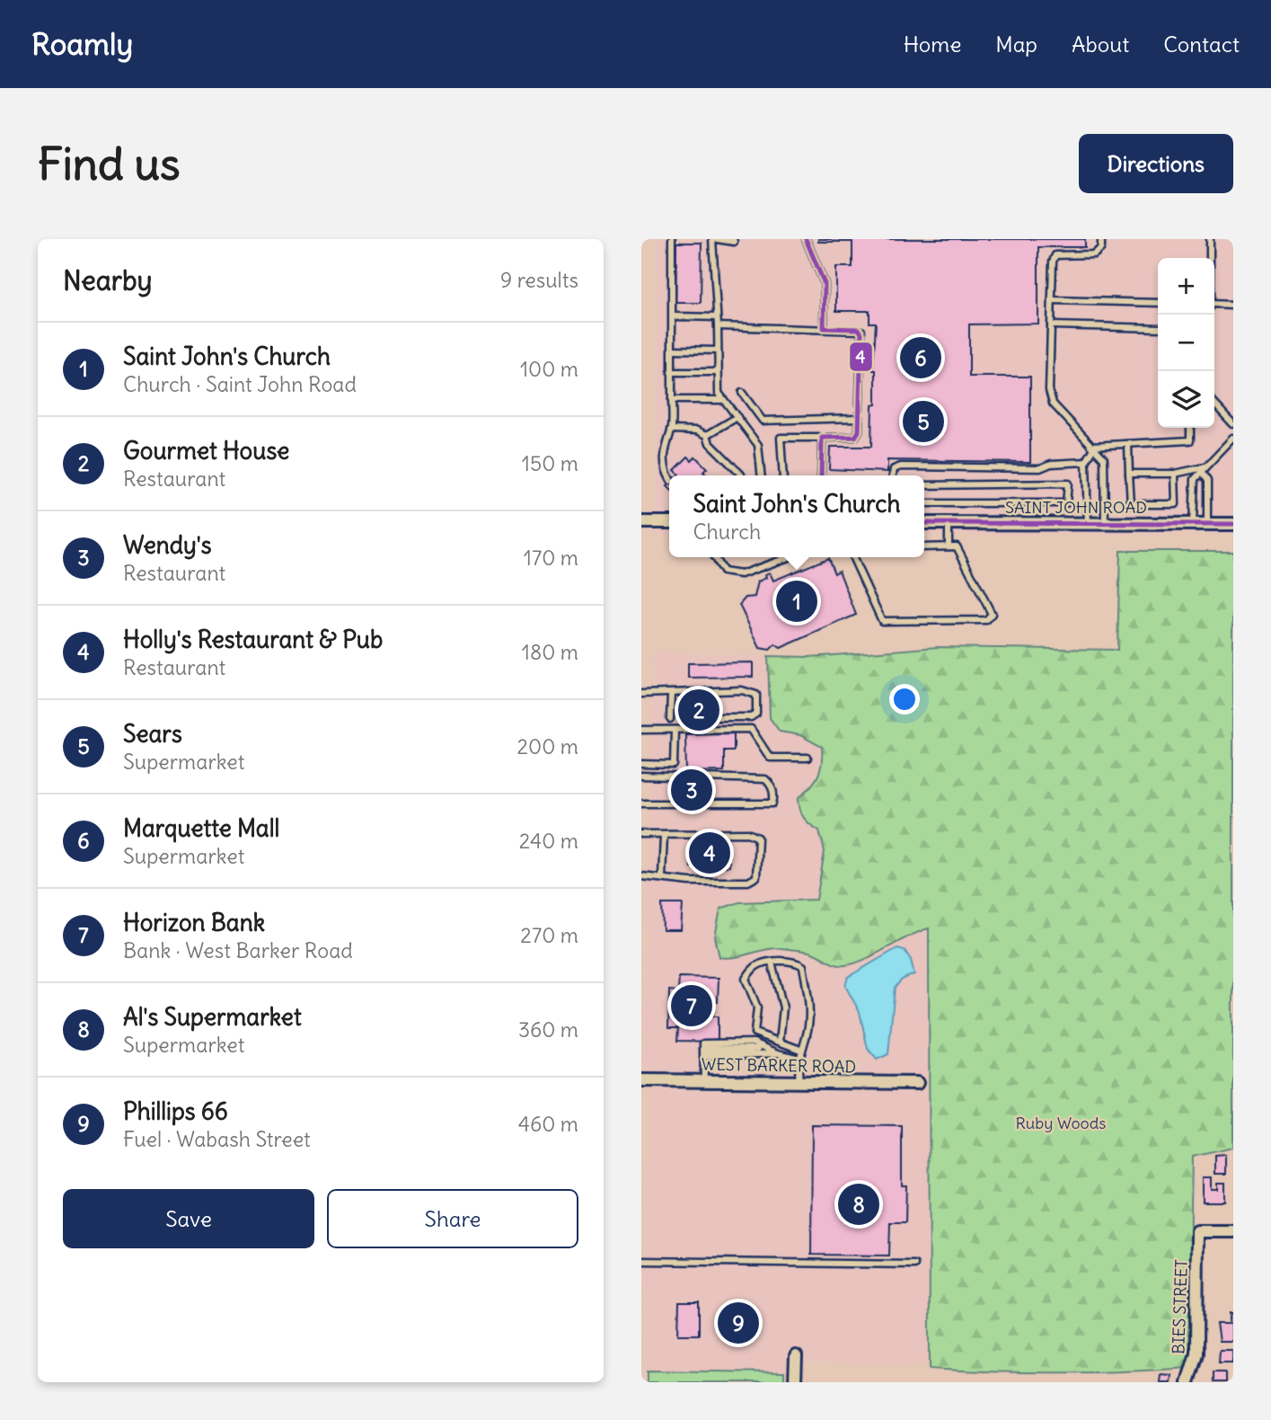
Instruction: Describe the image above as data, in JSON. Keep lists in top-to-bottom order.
{
  "streets": {
    "street": ["SAINT JOHN ROAD", "WEST BARKER ROAD", "BIES STREET"]
  },
  "parks": ["Ruby Woods"],
  "lines": ["transit line 4"],
  "page": {
    "header": "Roamly",
    "nav": [
      "Home",
      "Map",
      "About",
      "Contact"
    ],
    "buttons": [
      "Directions",
      ["Save", "Share"]
    ],
    "title": "Find us",
    "heading": ["Nearby", "9 results"],
    "map_buttons": ["+", "−"],
    "list": [
      {
        "mark": "1",
        "name": "Saint John's Church",
        "note": "Church · Saint John Road",
        "value": "100 m"
      },
      {
        "mark": "2",
        "name": "Gourmet House",
        "note": "Restaurant",
        "value": "150 m"
      },
      {
        "mark": "3",
        "name": "Wendy's",
        "note": "Restaurant",
        "value": "170 m"
      },
      {
        "mark": "4",
        "name": "Holly's Restaurant & Pub",
        "note": "Restaurant",
        "value": "180 m"
      },
      {
        "mark": "5",
        "name": "Sears",
        "note": "Supermarket",
        "value": "200 m"
      },
      {
        "mark": "6",
        "name": "Marquette Mall",
        "note": "Supermarket",
        "value": "240 m"
      },
      {
        "mark": "7",
        "name": "Horizon Bank",
        "note": "Bank · West Barker Road",
        "value": "270 m"
      },
      {
        "mark": "8",
        "name": "Al's Supermarket",
        "note": "Supermarket",
        "value": "360 m"
      },
      {
        "mark": "9",
        "name": "Phillips 66",
        "note": "Fuel · Wabash Street",
        "value": "460 m"
      }
    ],
    "pins": [
      "6",
      "5",
      "1",
      "2",
      "3",
      "4",
      "7",
      "8",
      "9"
    ],
    "popup": ["Saint John's Church", "Church"]
  }
}
